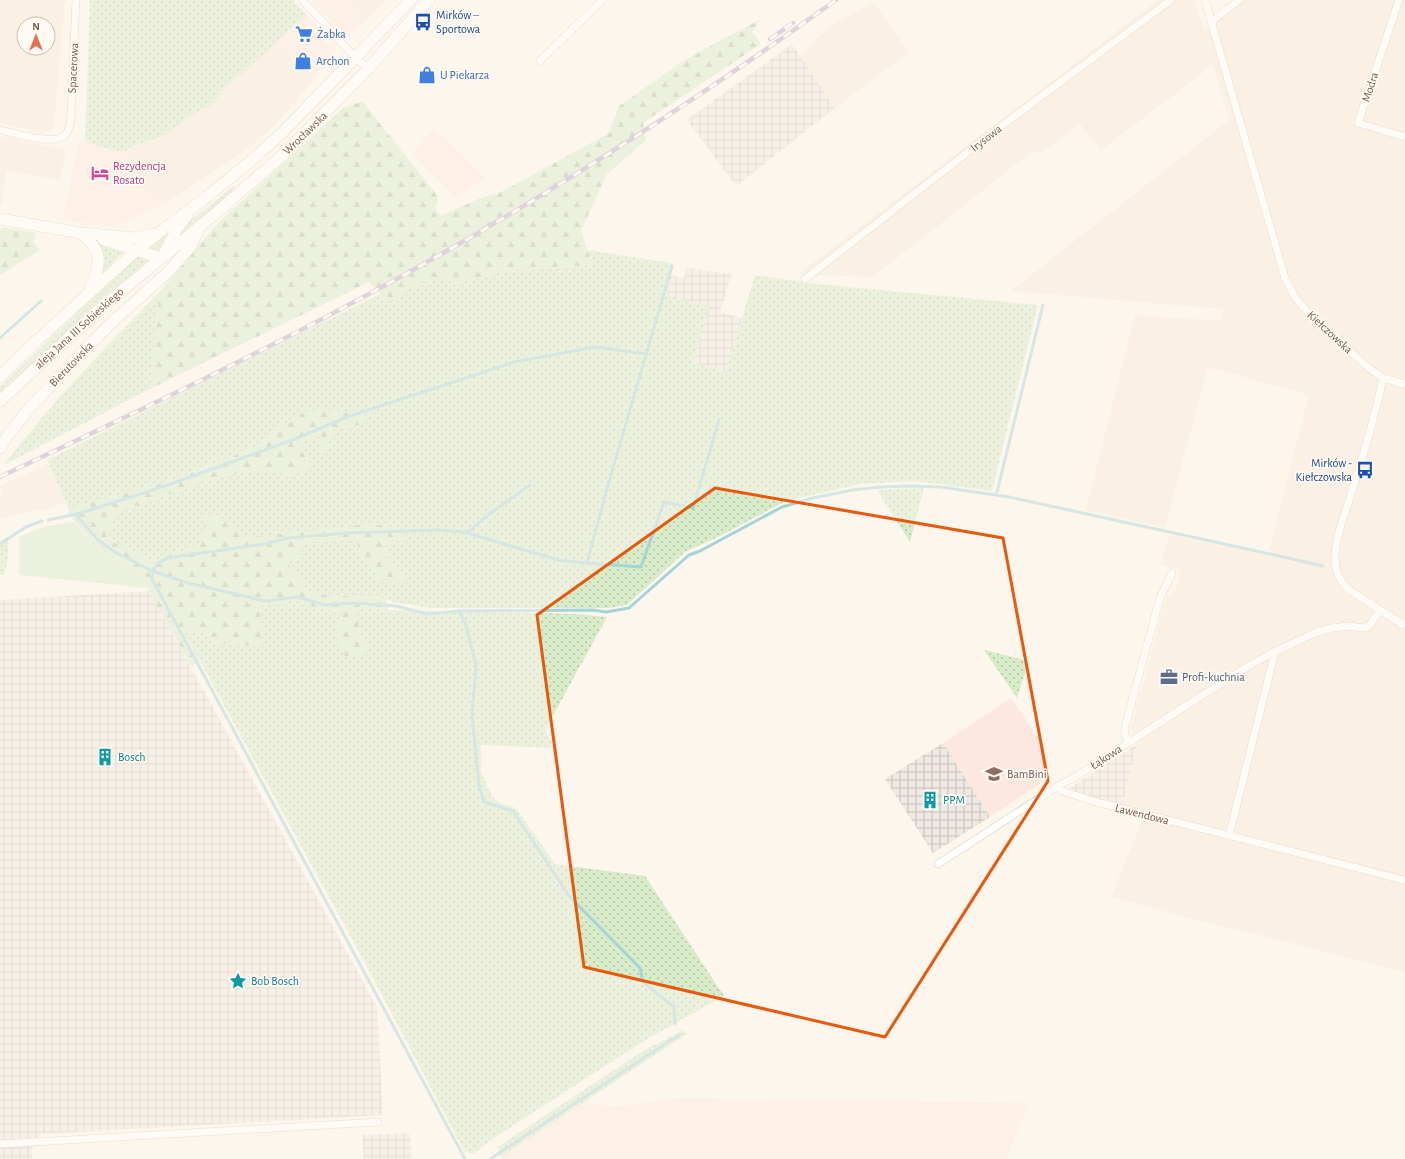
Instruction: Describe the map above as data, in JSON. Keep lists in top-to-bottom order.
{
  "streets": {
    "main road": ["Wrocławska", "aleja Jana III Sobieskiego", "Bierutowska"],
    "street": [
      "Spacerowa",
      "Modra",
      "Irysowa",
      "Kiełczowska",
      "Łąkowa",
      "Lawendowa"
    ]
  },
  "crossings": [
    ["Wrocławska", "aleja Jana III Sobieskiego"],
    ["Wrocławska", "Bierutowska"],
    ["aleja Jana III Sobieskiego", "Bierutowska"],
    ["Łąkowa", "Lawendowa"]
  ],
  "places": {
    "bus stop": ["Mirków – Sportowa", "Mirków - Kiełczowska"],
    "supermarket": ["Żabka"],
    "shop": ["Archon", "U Piekarza"],
    "hotel": ["Rezydencja Rosato"],
    "office": ["Profi-kuchnia"],
    "building": ["Bosch", "PPM"],
    "school or university": ["BamBini"],
    "place": ["Bob Bosch"]
  },
  "north": "top"
}
